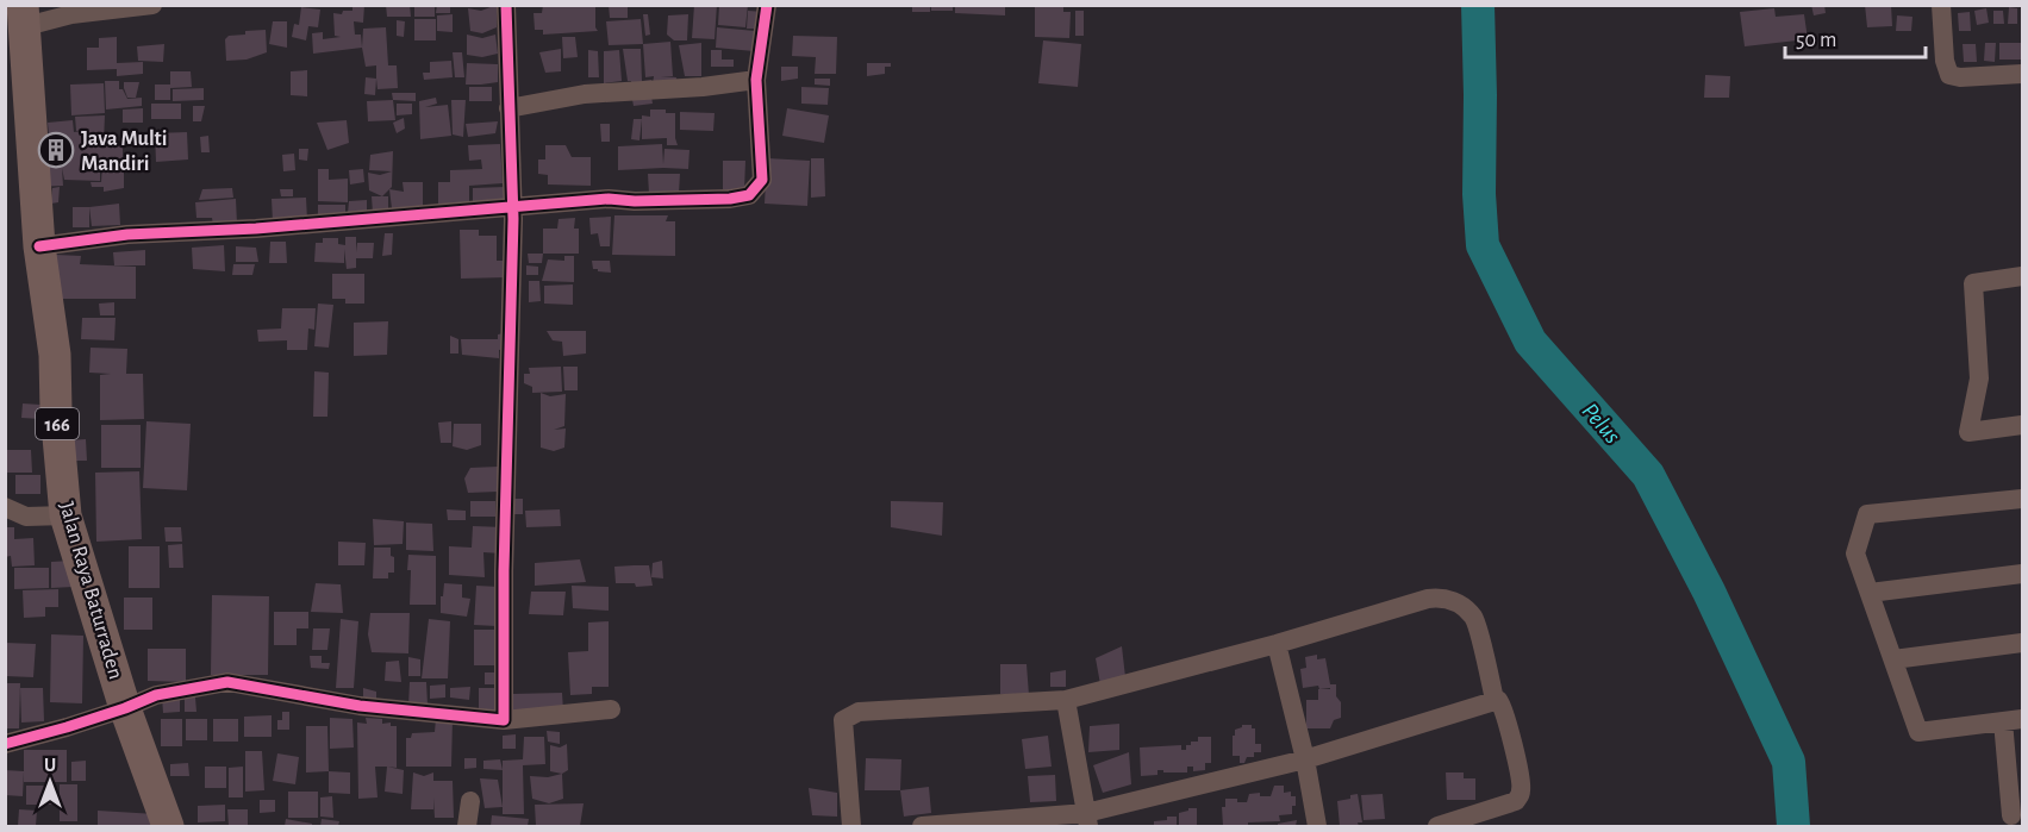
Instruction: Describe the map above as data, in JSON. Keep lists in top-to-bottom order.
{
  "streets": {
    "main road": ["166", "Jalan Raya Baturraden"]
  },
  "water": ["Pelus"],
  "places": {
    "building": ["Java Multi Mandiri"]
  },
  "scale_bar": "50 m",
  "north": "top"
}
